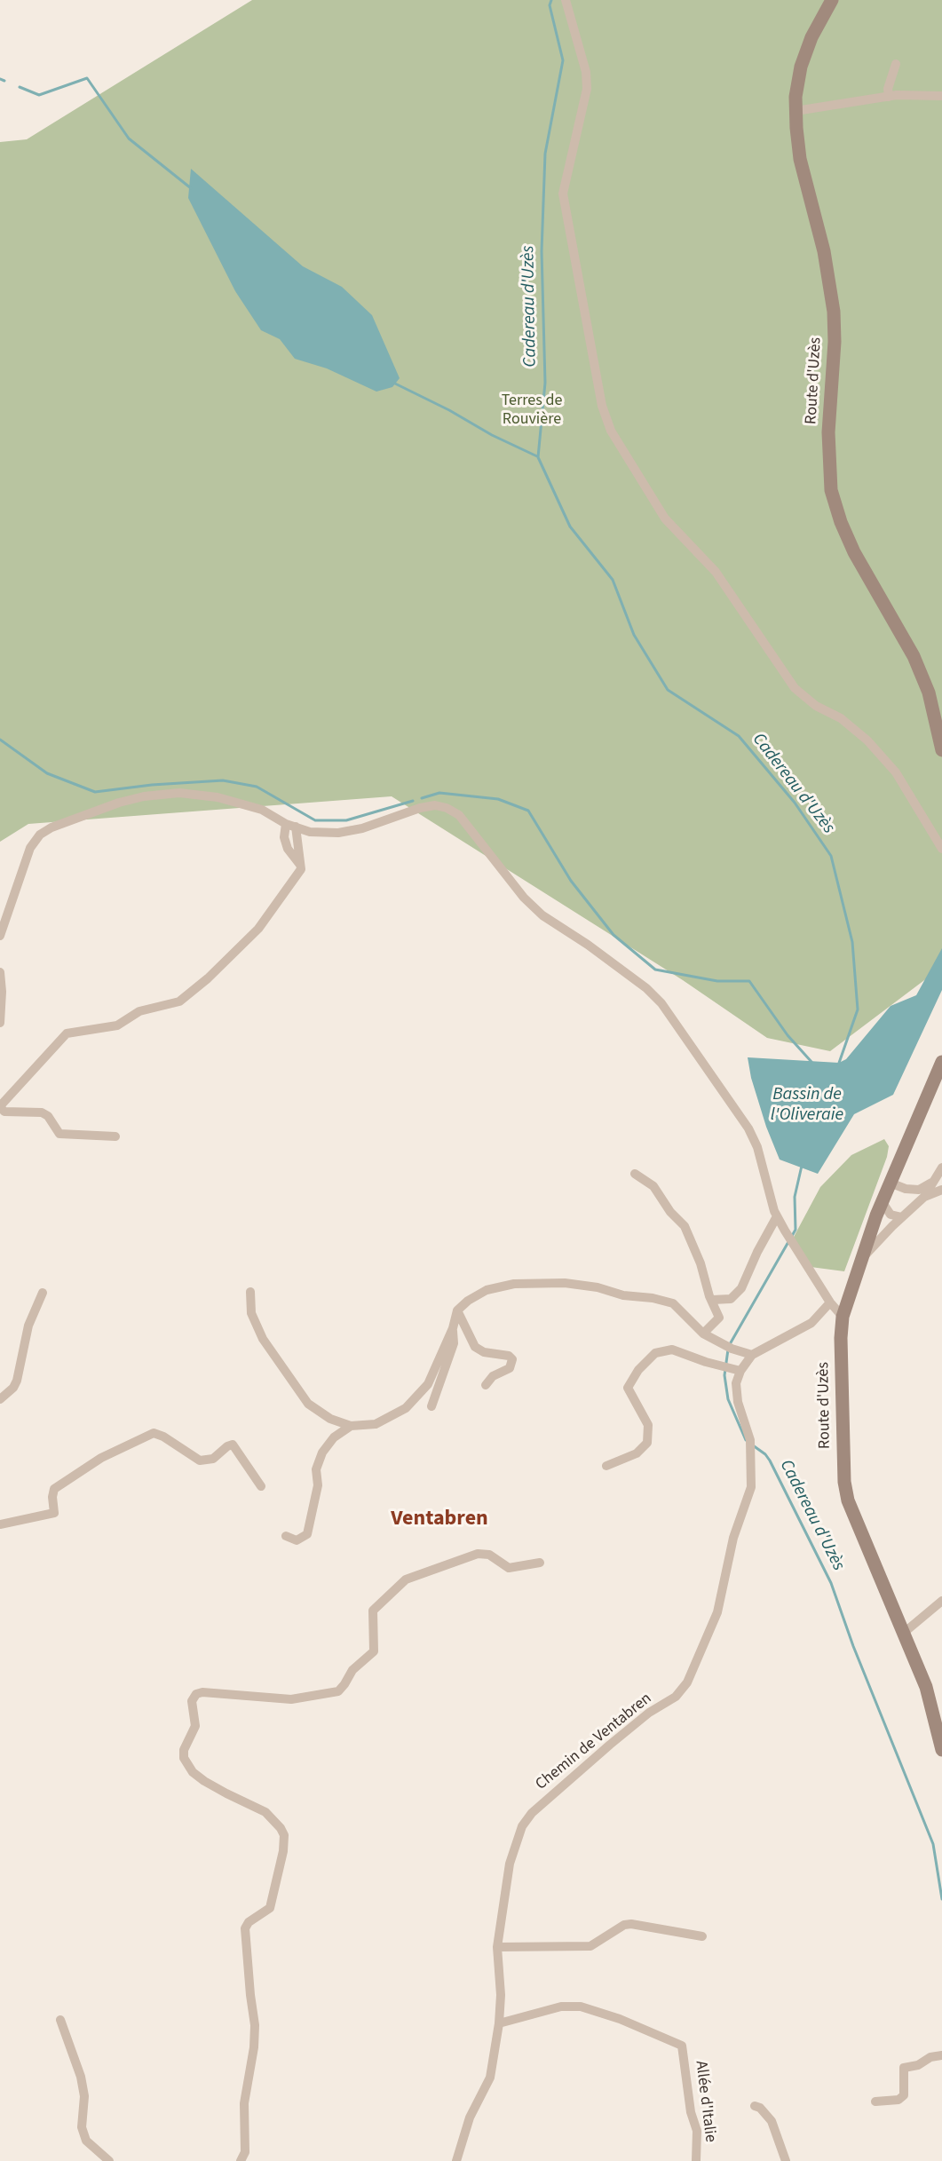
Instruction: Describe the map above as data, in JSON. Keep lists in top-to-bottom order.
{
  "streets": {
    "main road": ["Route d'Uzès"],
    "street": ["Chemin de Ventabren", "Allée d'Italie"]
  },
  "crossings": [
    ["Chemin de Ventabren", "Allée d'Italie"]
  ],
  "districts": ["Ventabren"],
  "water": ["Cadereau d'Uzès", "Bassin de l'Oliveraie"],
  "parks": ["Terres de Rouvière"]
}
